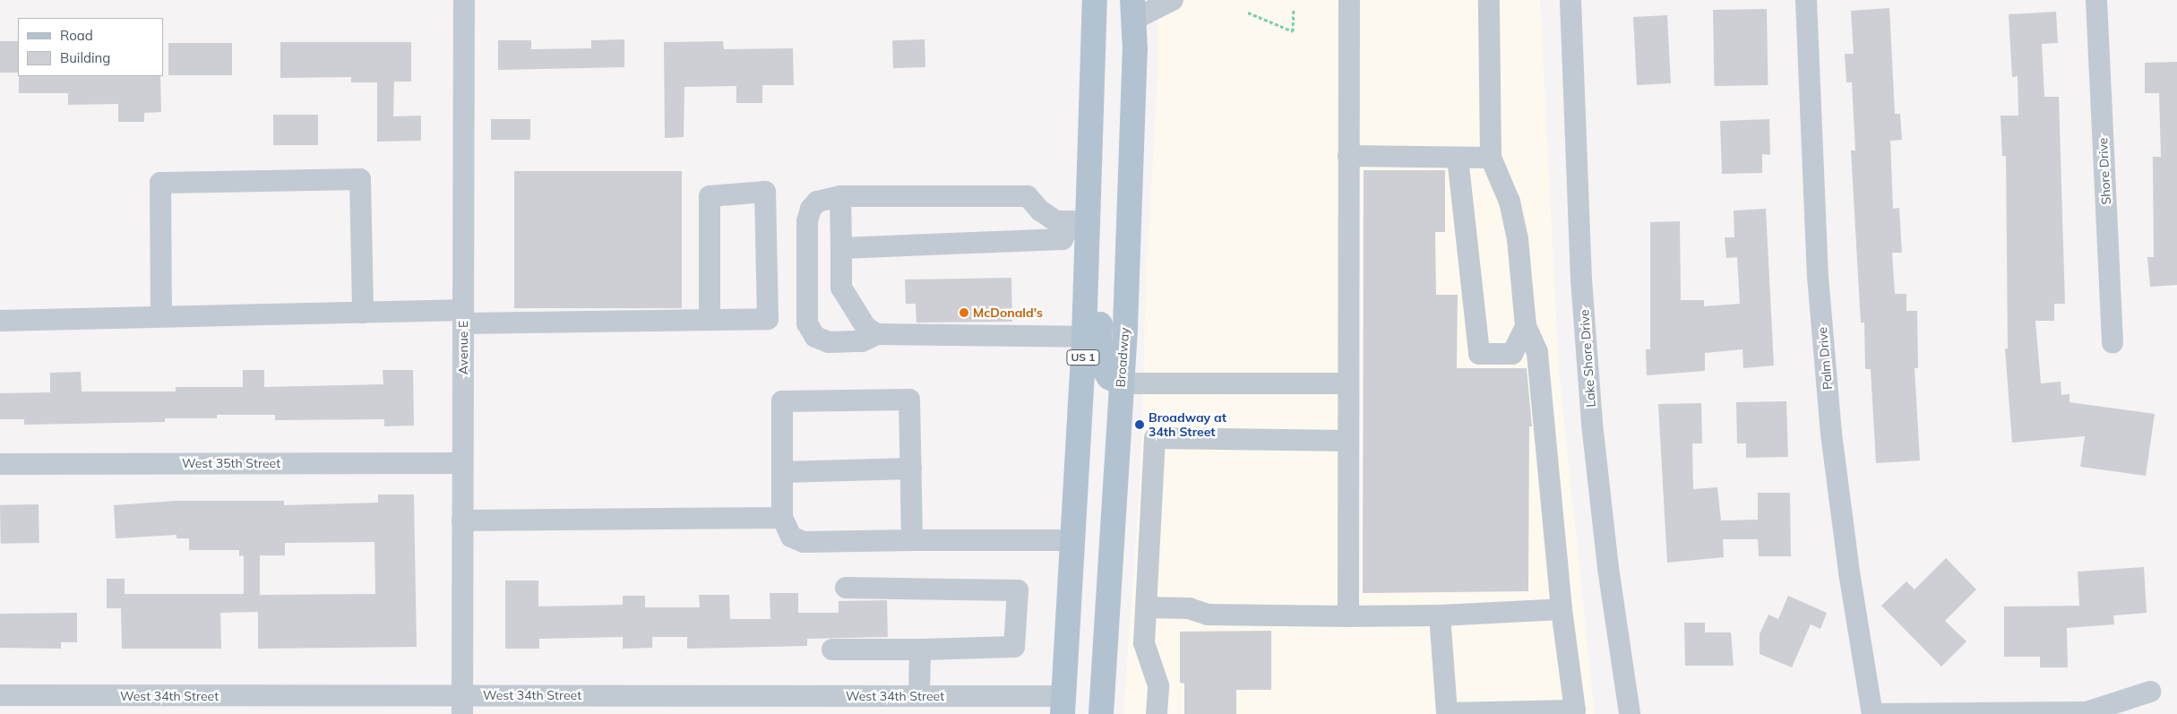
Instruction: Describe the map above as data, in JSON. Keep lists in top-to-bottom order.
{
  "streets": {
    "main road": ["US 1", "Broadway"],
    "street": [
      "Shore Drive",
      "Avenue E",
      "Lake Shore Drive",
      "Palm Drive",
      "West 35th Street",
      "West 34th Street"
    ]
  },
  "crossings": [
    ["Avenue E", "West 35th Street"],
    ["Avenue E", "West 34th Street"],
    ["US 1", "West 34th Street"]
  ],
  "places": ["McDonald's", "Broadway at 34th Street"],
  "legend": ["Road", "Building"]
}
